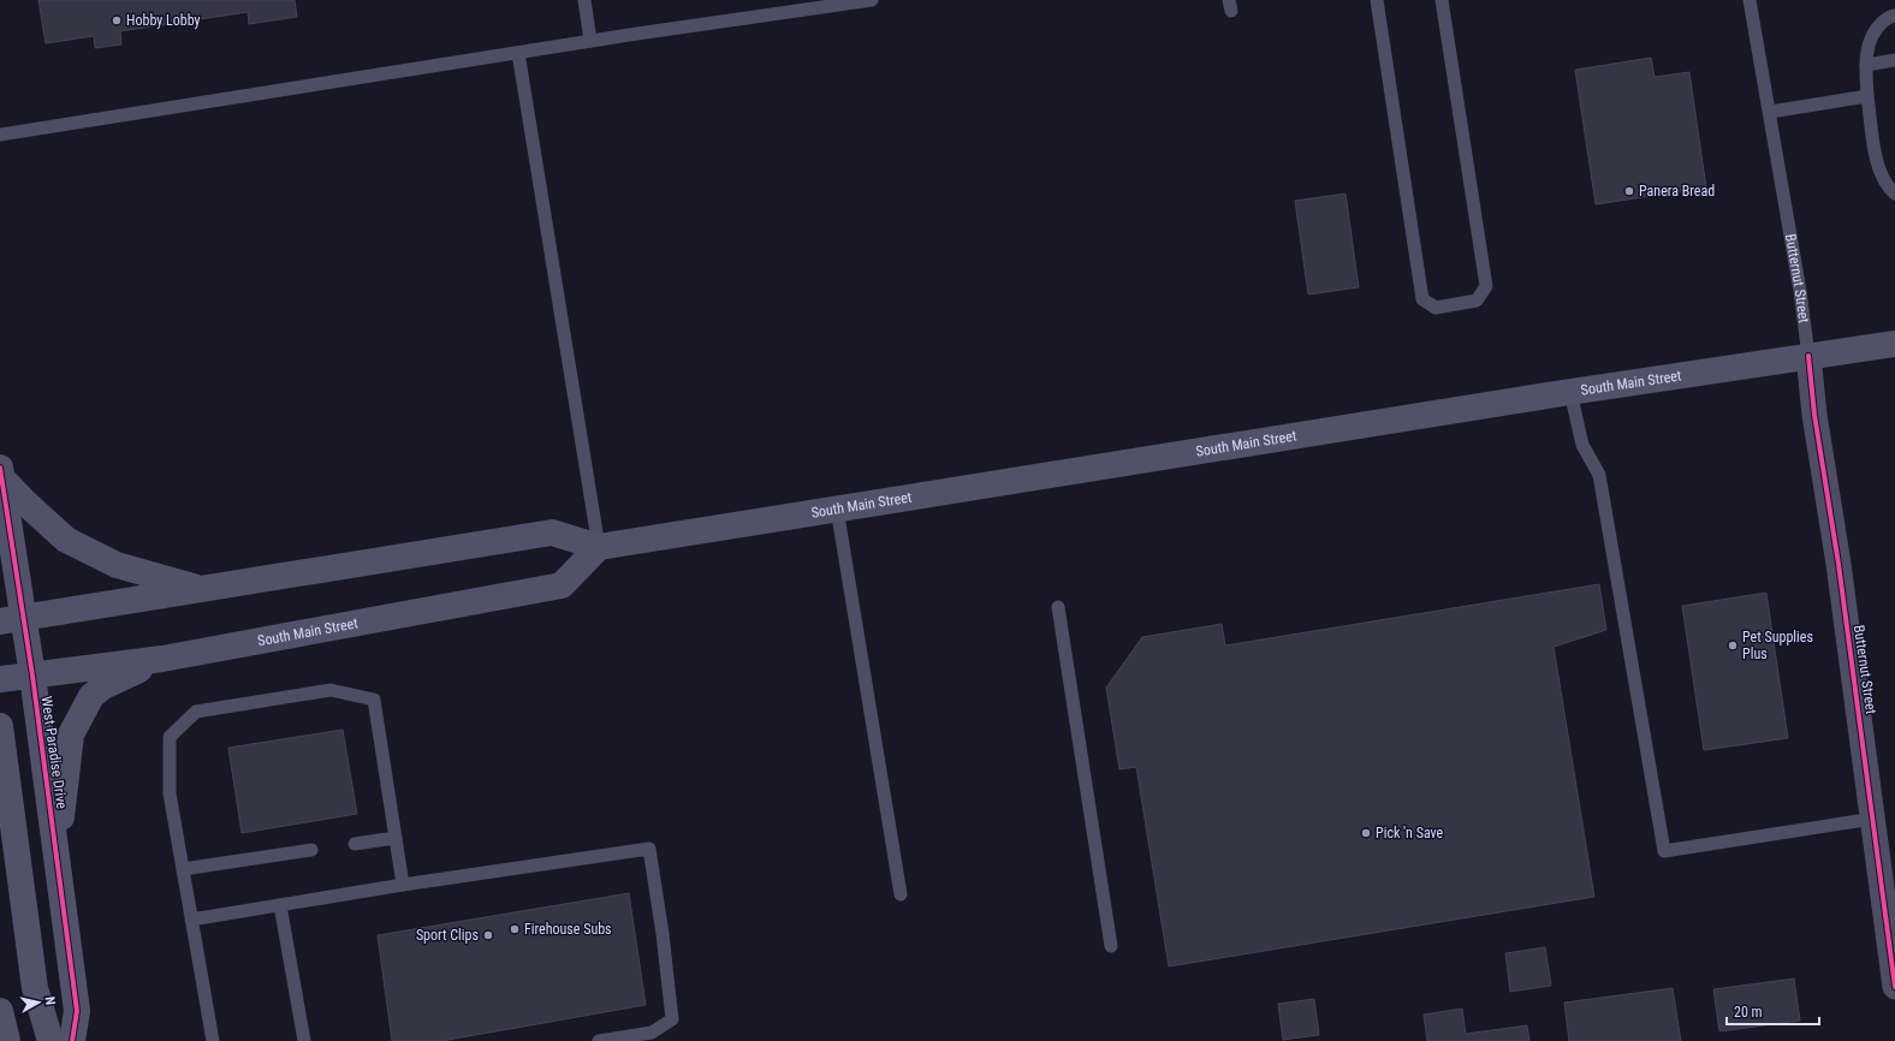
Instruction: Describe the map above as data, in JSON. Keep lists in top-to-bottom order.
{
  "streets": {
    "main road": ["South Main Street", "West Paradise Drive"],
    "street": ["Butternut Street"]
  },
  "crossings": [
    ["Butternut Street", "South Main Street"],
    ["South Main Street", "West Paradise Drive"]
  ],
  "places": [
    "Hobby Lobby",
    "Panera Bread",
    "Pet Supplies Plus",
    "Pick 'n Save",
    "Firehouse Subs",
    "Sport Clips"
  ],
  "scale_bar": "20 m",
  "north": "right"
}
